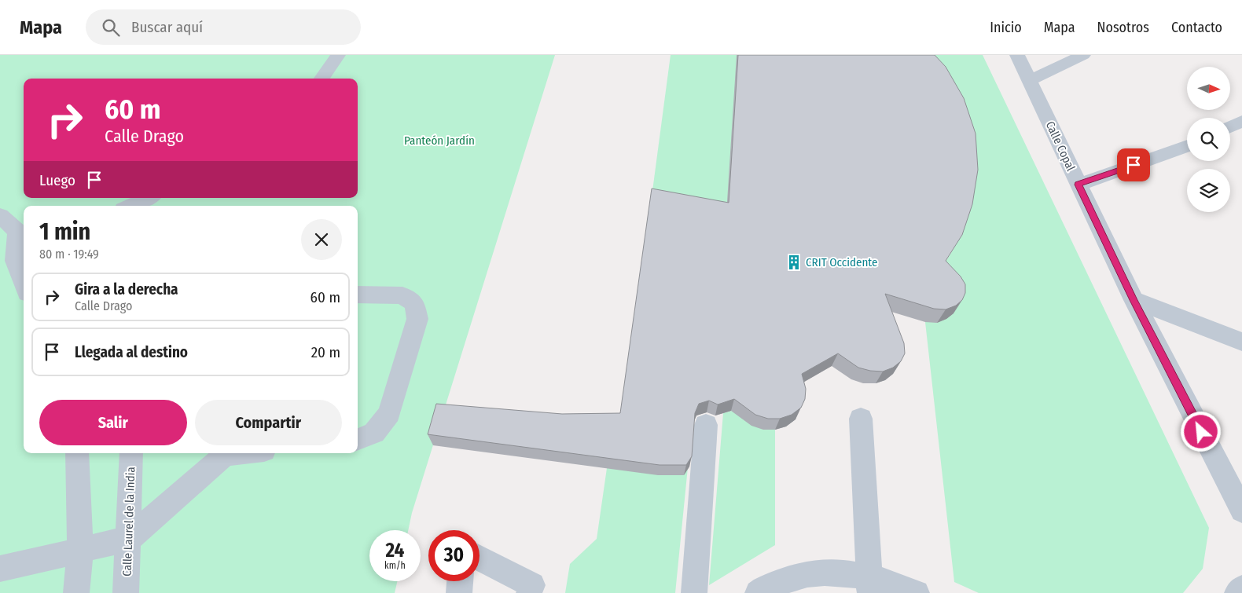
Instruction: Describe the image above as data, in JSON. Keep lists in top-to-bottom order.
{
  "streets": {
    "street": ["Calle Copal", "Calle Laurel de la India"]
  },
  "parks": ["Panteón Jardín"],
  "places": {
    "building": ["CRIT Occidente"]
  },
  "north": "right",
  "page": {
    "header": "Mapa",
    "search": "Buscar aquí",
    "nav": [
      "Inicio",
      "Mapa",
      "Nosotros",
      "Contacto"
    ],
    "turn": ["60 m", "Calle Drago"],
    "then": "Luego",
    "heading": ["1 min", "80 m · 19:49"],
    "list": [
      {
        "name": "Gira a la derecha",
        "note": "Calle Drago",
        "value": "60 m"
      },
      {
        "name": "Llegada al destino",
        "value": "20 m"
      }
    ],
    "buttons": ["Salir", "Compartir"],
    "speed": "24 km/h",
    "limit": "30"
  }
}
